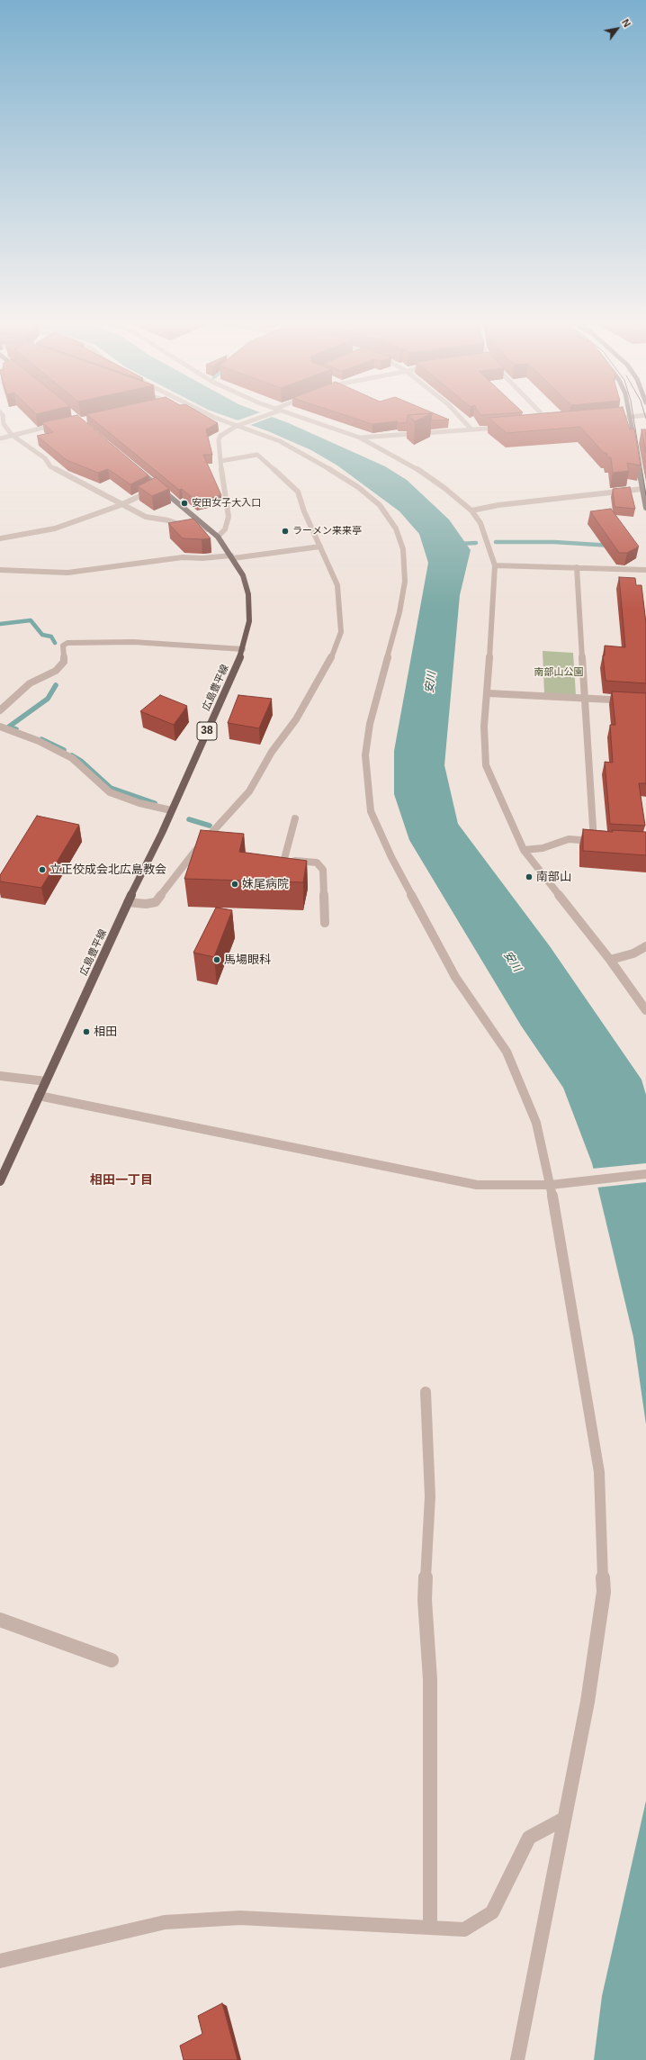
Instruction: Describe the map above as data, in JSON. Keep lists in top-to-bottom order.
{
  "streets": {
    "main road": ["広島豊平線", "38"]
  },
  "districts": ["相田一丁目"],
  "water": ["安川"],
  "parks": ["南部山公園"],
  "places": [
    "安田女子大入口",
    "ラーメン来来亭",
    "立正佼成会北広島教会",
    "南部山",
    "妹尾病院",
    "馬場眼科",
    "相田"
  ],
  "north": "top right"
}
